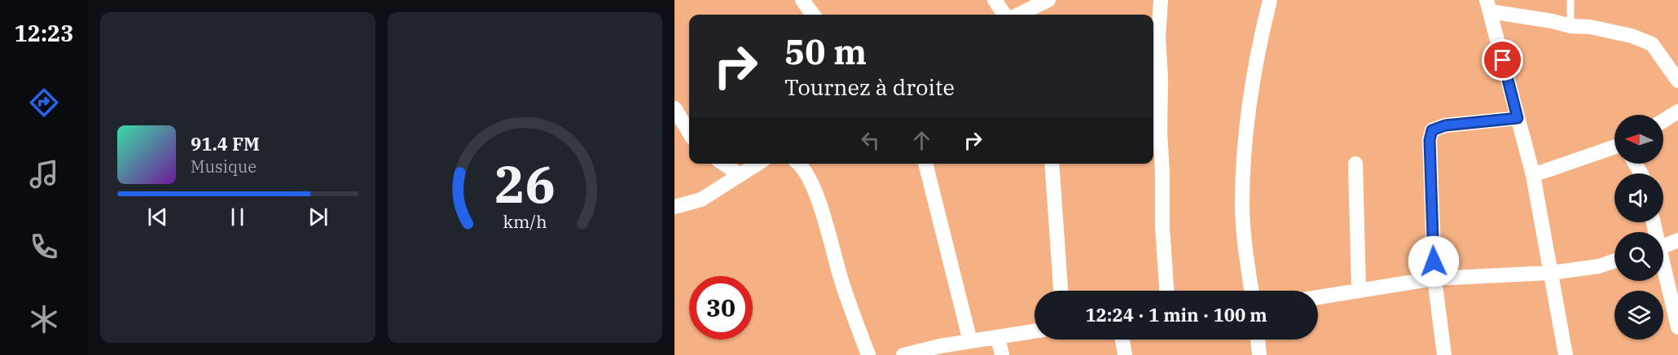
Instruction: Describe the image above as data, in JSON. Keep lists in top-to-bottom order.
{
  "north": "left",
  "page": {
    "tabs": "12:23",
    "turn": ["50 m", "Tournez à droite"],
    "song": ["91.4 FM", "Musique"],
    "limit": "30",
    "trip": "12:24 · 1 min · 100 m",
    "gauge": ["26", "km/h"]
  }
}
